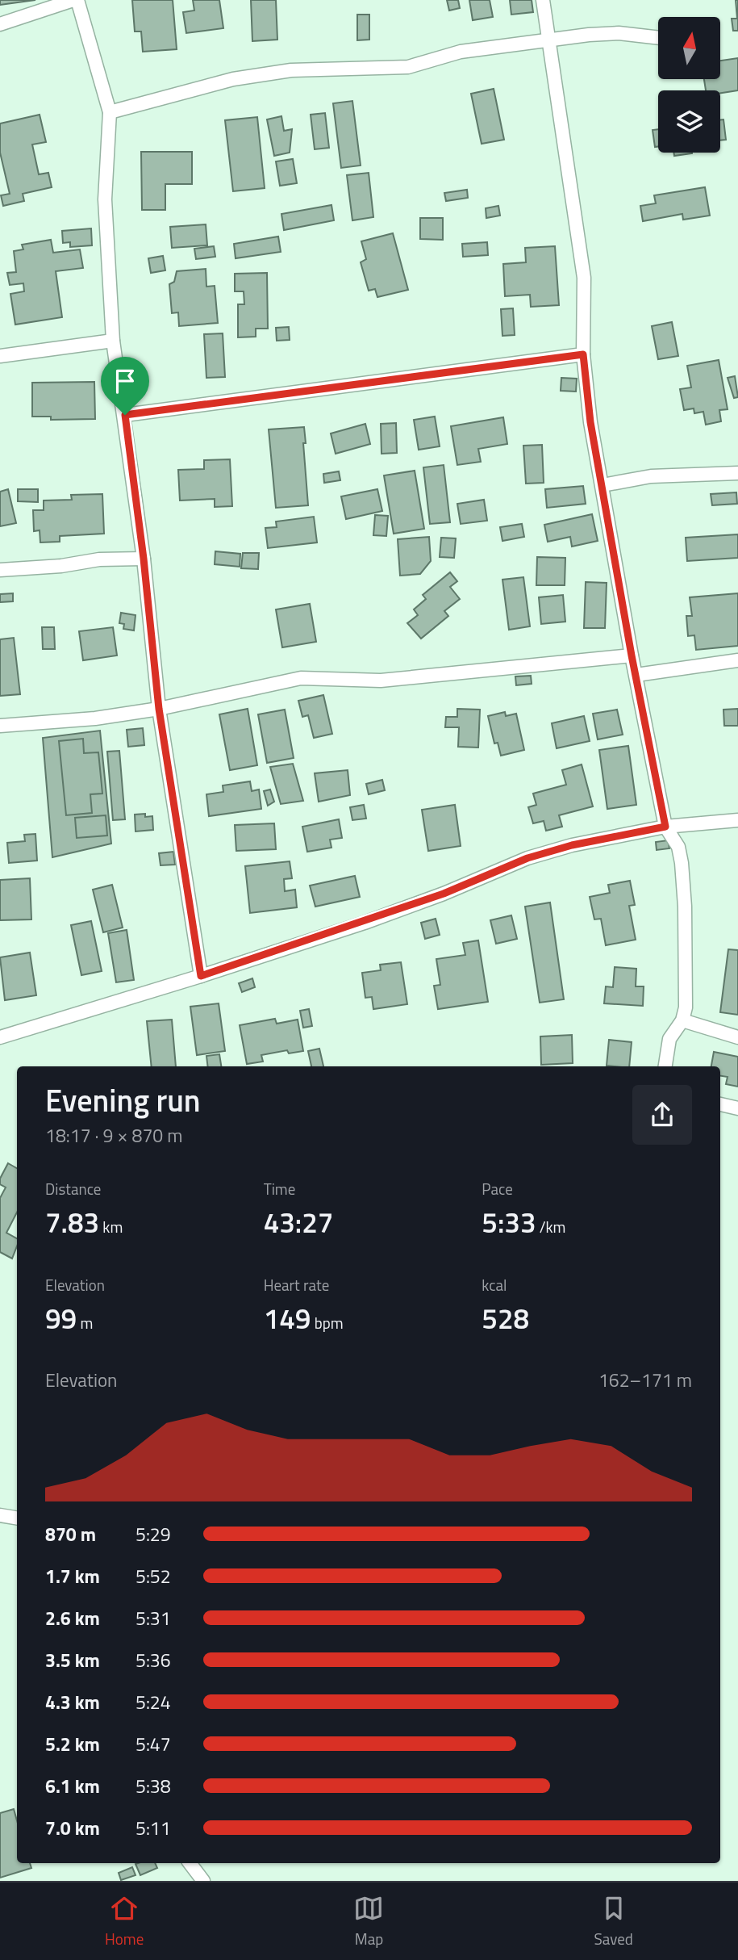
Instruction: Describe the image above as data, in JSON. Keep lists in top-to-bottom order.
{
  "north": "top",
  "page": {
    "heading": ["Evening run", "18:17 · 9 × 870 m"],
    "stats": [
      ["Distance", "7.83 km"],
      ["Time", "43:27"],
      ["Pace", "5:33 /km"],
      ["Elevation", "99 m"],
      ["Heart rate", "149 bpm"],
      ["kcal", "528"]
    ],
    "chart": ["Elevation", "162–171 m"],
    "list": [
      {
        "name": "870 m",
        "note": "5:29"
      },
      {
        "name": "1.7 km",
        "note": "5:52"
      },
      {
        "name": "2.6 km",
        "note": "5:31"
      },
      {
        "name": "3.5 km",
        "note": "5:36"
      },
      {
        "name": "4.3 km",
        "note": "5:24"
      },
      {
        "name": "5.2 km",
        "note": "5:47"
      },
      {
        "name": "6.1 km",
        "note": "5:38"
      },
      {
        "name": "7.0 km",
        "note": "5:11"
      }
    ],
    "tabs": ["Home", "Map", "Saved"]
  }
}
